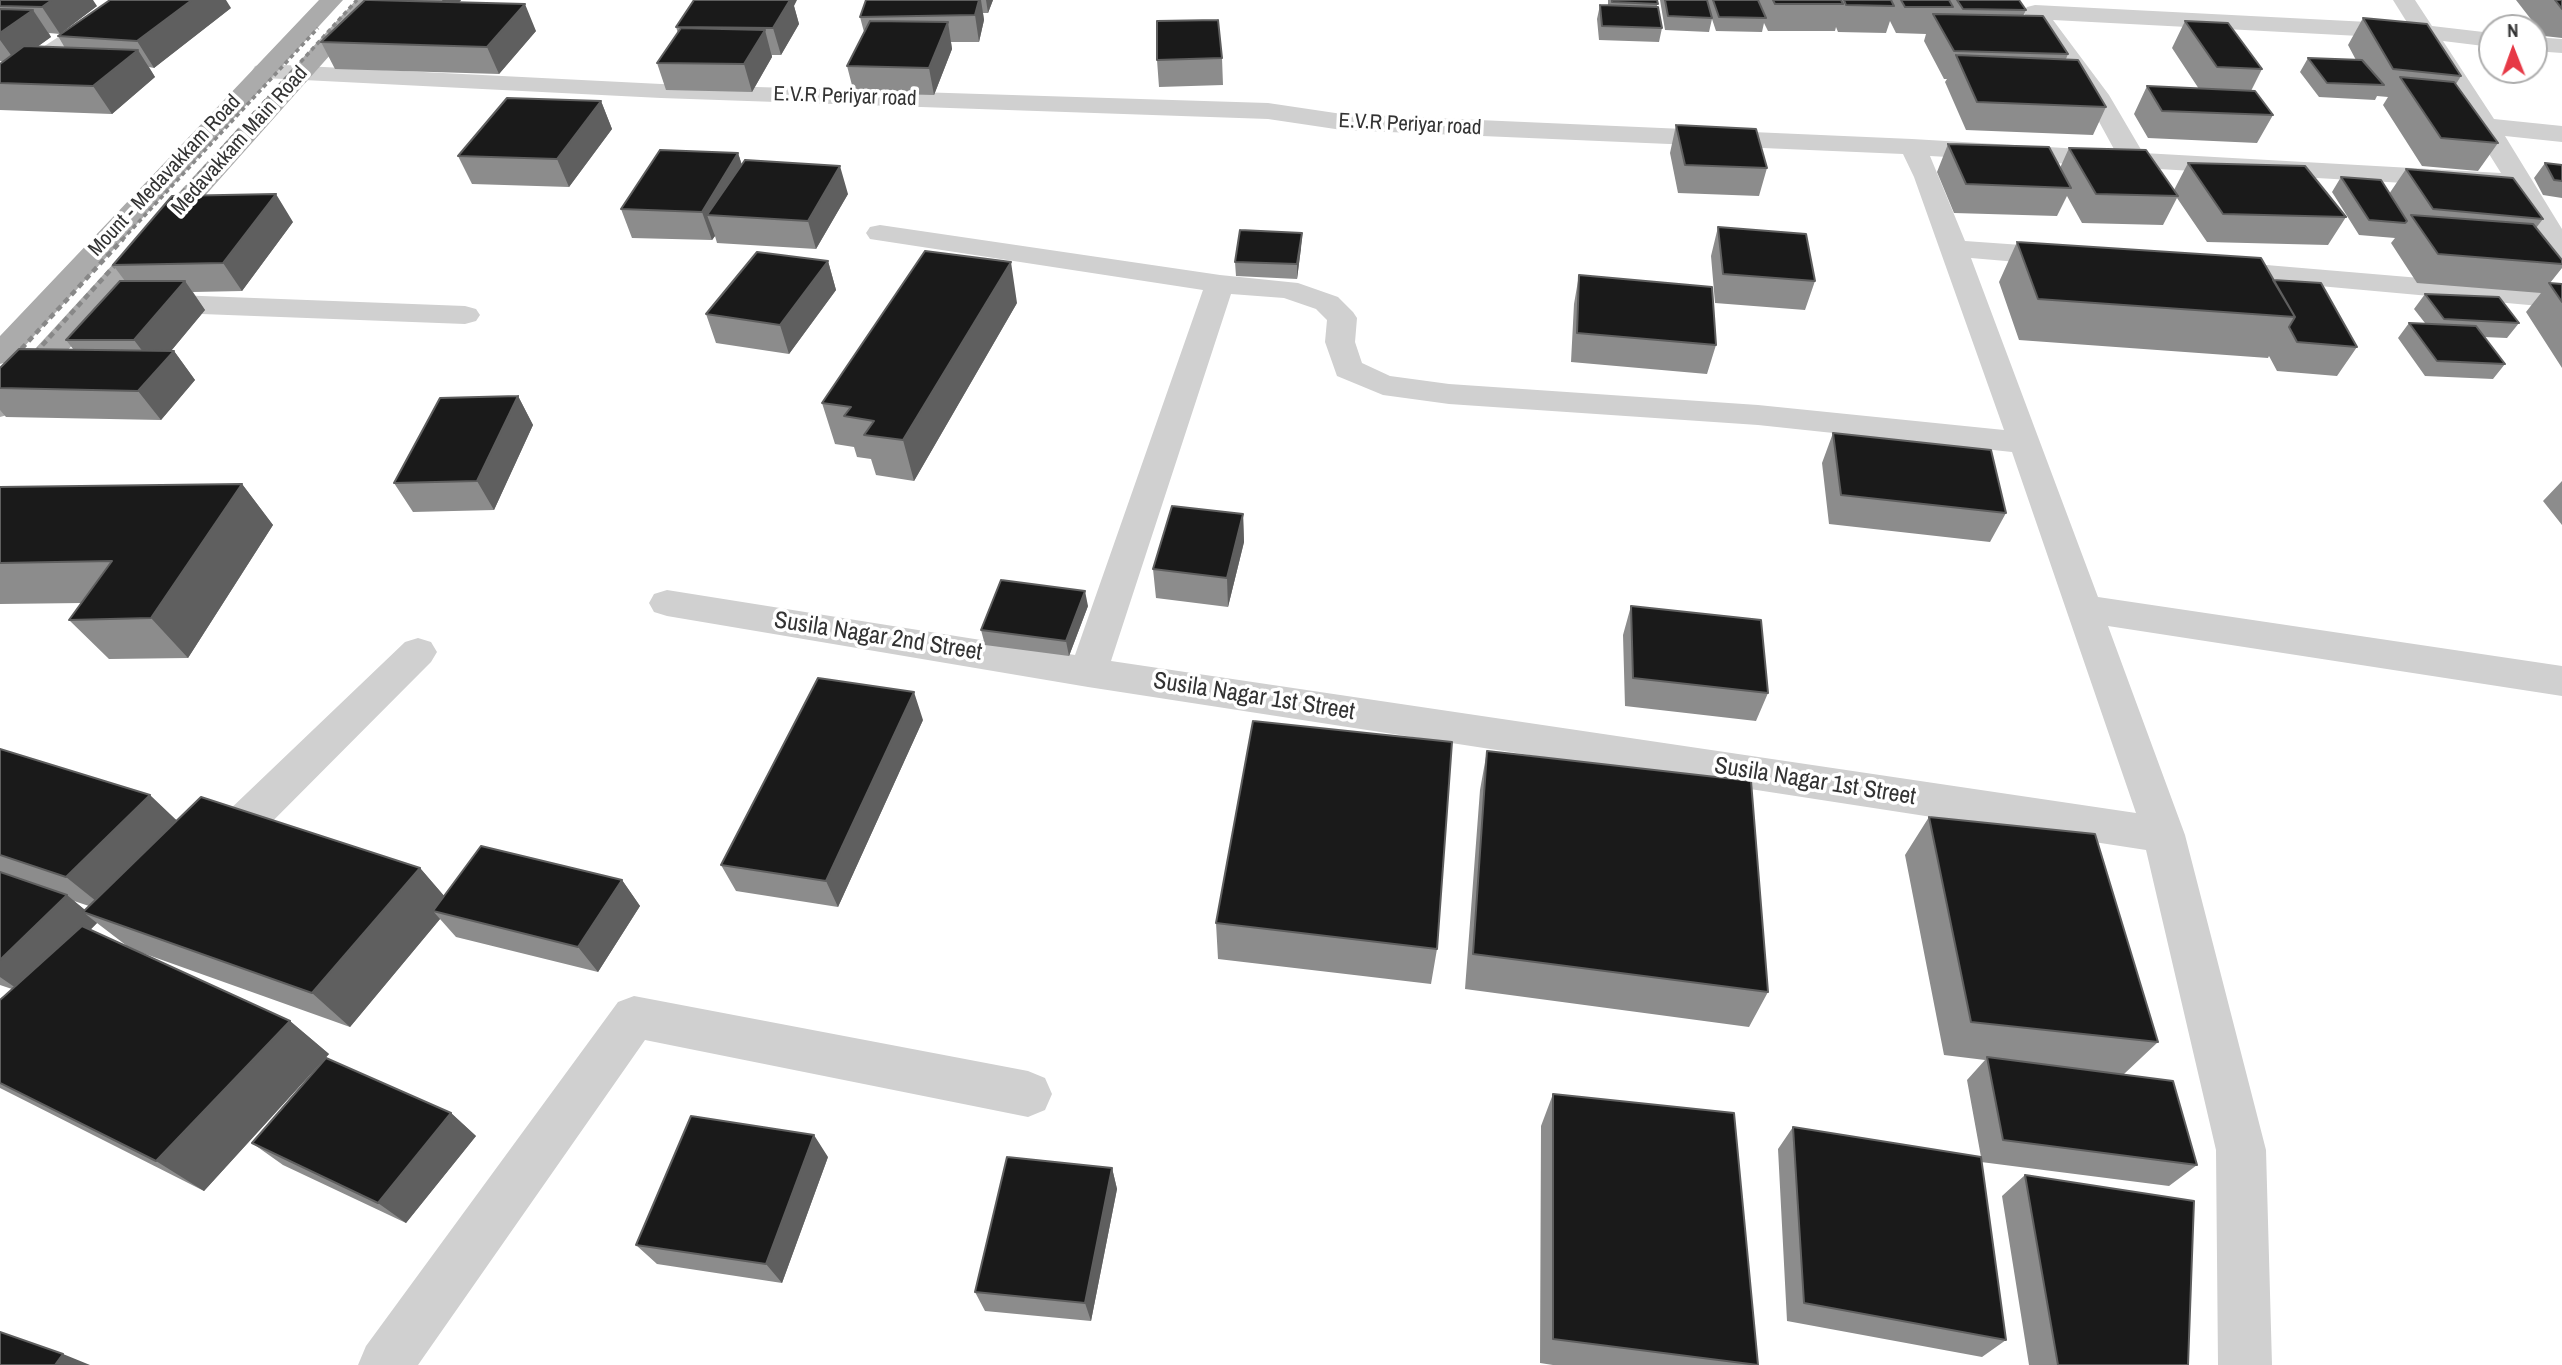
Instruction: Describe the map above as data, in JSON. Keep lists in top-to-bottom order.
{
  "streets": {
    "main road": ["Medavakkam Main Road", "Mount - Medavakkam Road"],
    "street": ["E.V.R Periyar road", "Susila Nagar 2nd Street", "Susila Nagar 1st Street"]
  },
  "crossings": [
    ["E.V.R Periyar road", "Medavakkam Main Road"],
    ["E.V.R Periyar road", "Mount - Medavakkam Road"],
    ["Susila Nagar 2nd Street", "Susila Nagar 1st Street"]
  ],
  "north": "top"
}
